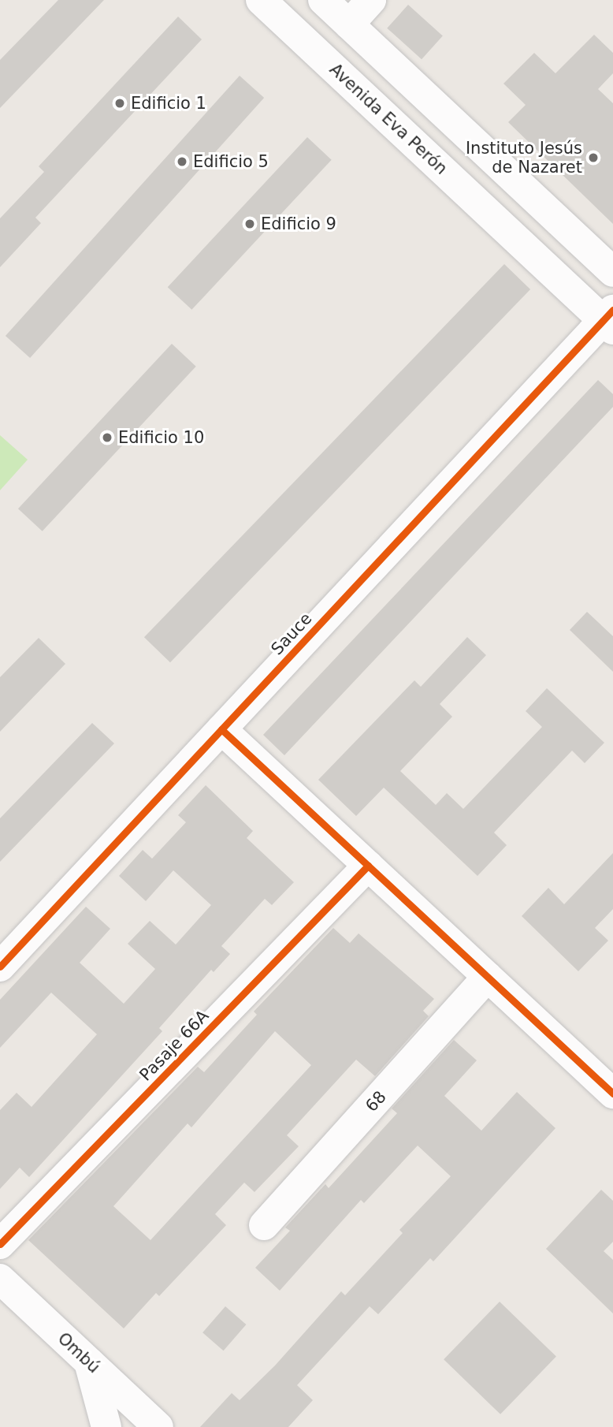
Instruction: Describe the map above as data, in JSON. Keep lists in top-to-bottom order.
{
  "streets": {
    "street": [
      "Avenida Eva Perón",
      "Sauce",
      "Pasaje 66A",
      "68",
      "Ombú"
    ]
  },
  "crossings": [
    ["Avenida Eva Perón", "Sauce"]
  ],
  "places": [
    "Edificio 1",
    "Instituto Jesús de Nazaret",
    "Edificio 5",
    "Edificio 9",
    "Edificio 10"
  ]
}
